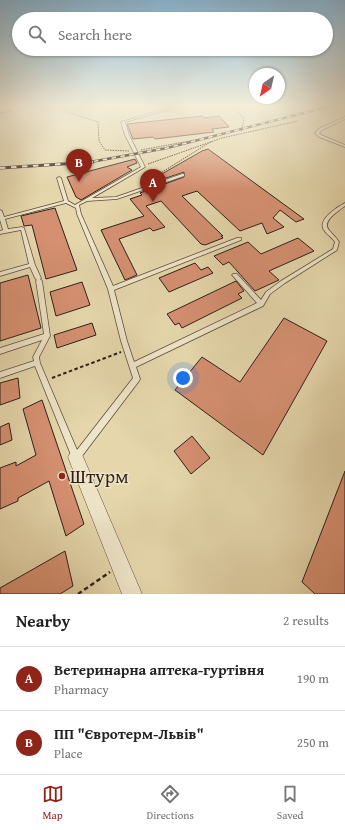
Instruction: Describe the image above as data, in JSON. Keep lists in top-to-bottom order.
{
  "places": ["Штурм"],
  "north": "bottom left",
  "page": {
    "search": "Search here",
    "pins": ["B", "A"],
    "heading": ["Nearby", "2 results"],
    "list": [
      {
        "mark": "A",
        "name": "Ветеринарна аптека-гуртівня",
        "note": "Pharmacy",
        "value": "190 m"
      },
      {
        "mark": "B",
        "name": "ПП \"Євротерм-Львів\"",
        "note": "Place",
        "value": "250 m"
      }
    ],
    "nav": ["Map", "Directions", "Saved"]
  }
}
